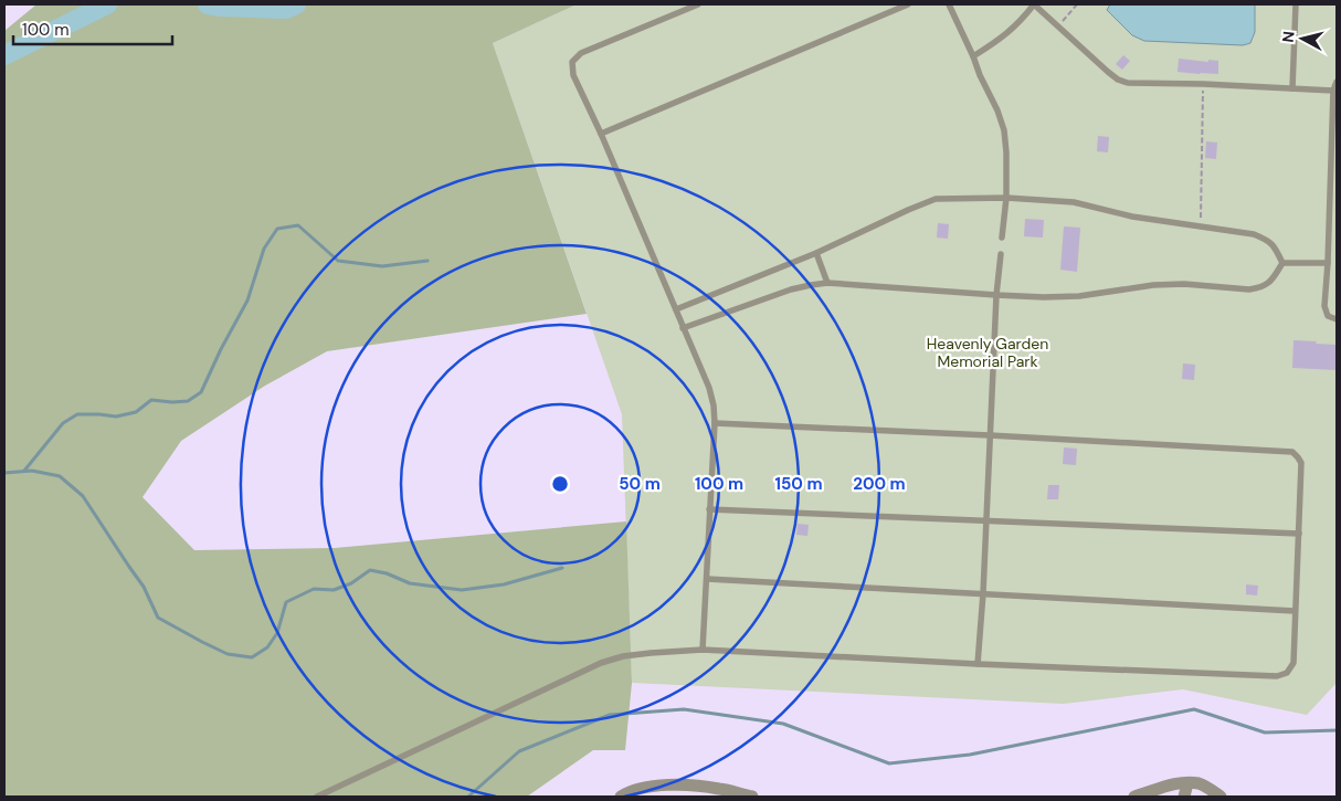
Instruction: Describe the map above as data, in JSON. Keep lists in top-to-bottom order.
{
  "parks": ["Heavenly Garden Memorial Park"],
  "scale_bar": "100 m",
  "north": "left",
  "rings": [
    "50 m",
    "100 m",
    "150 m",
    "200 m"
  ]
}
